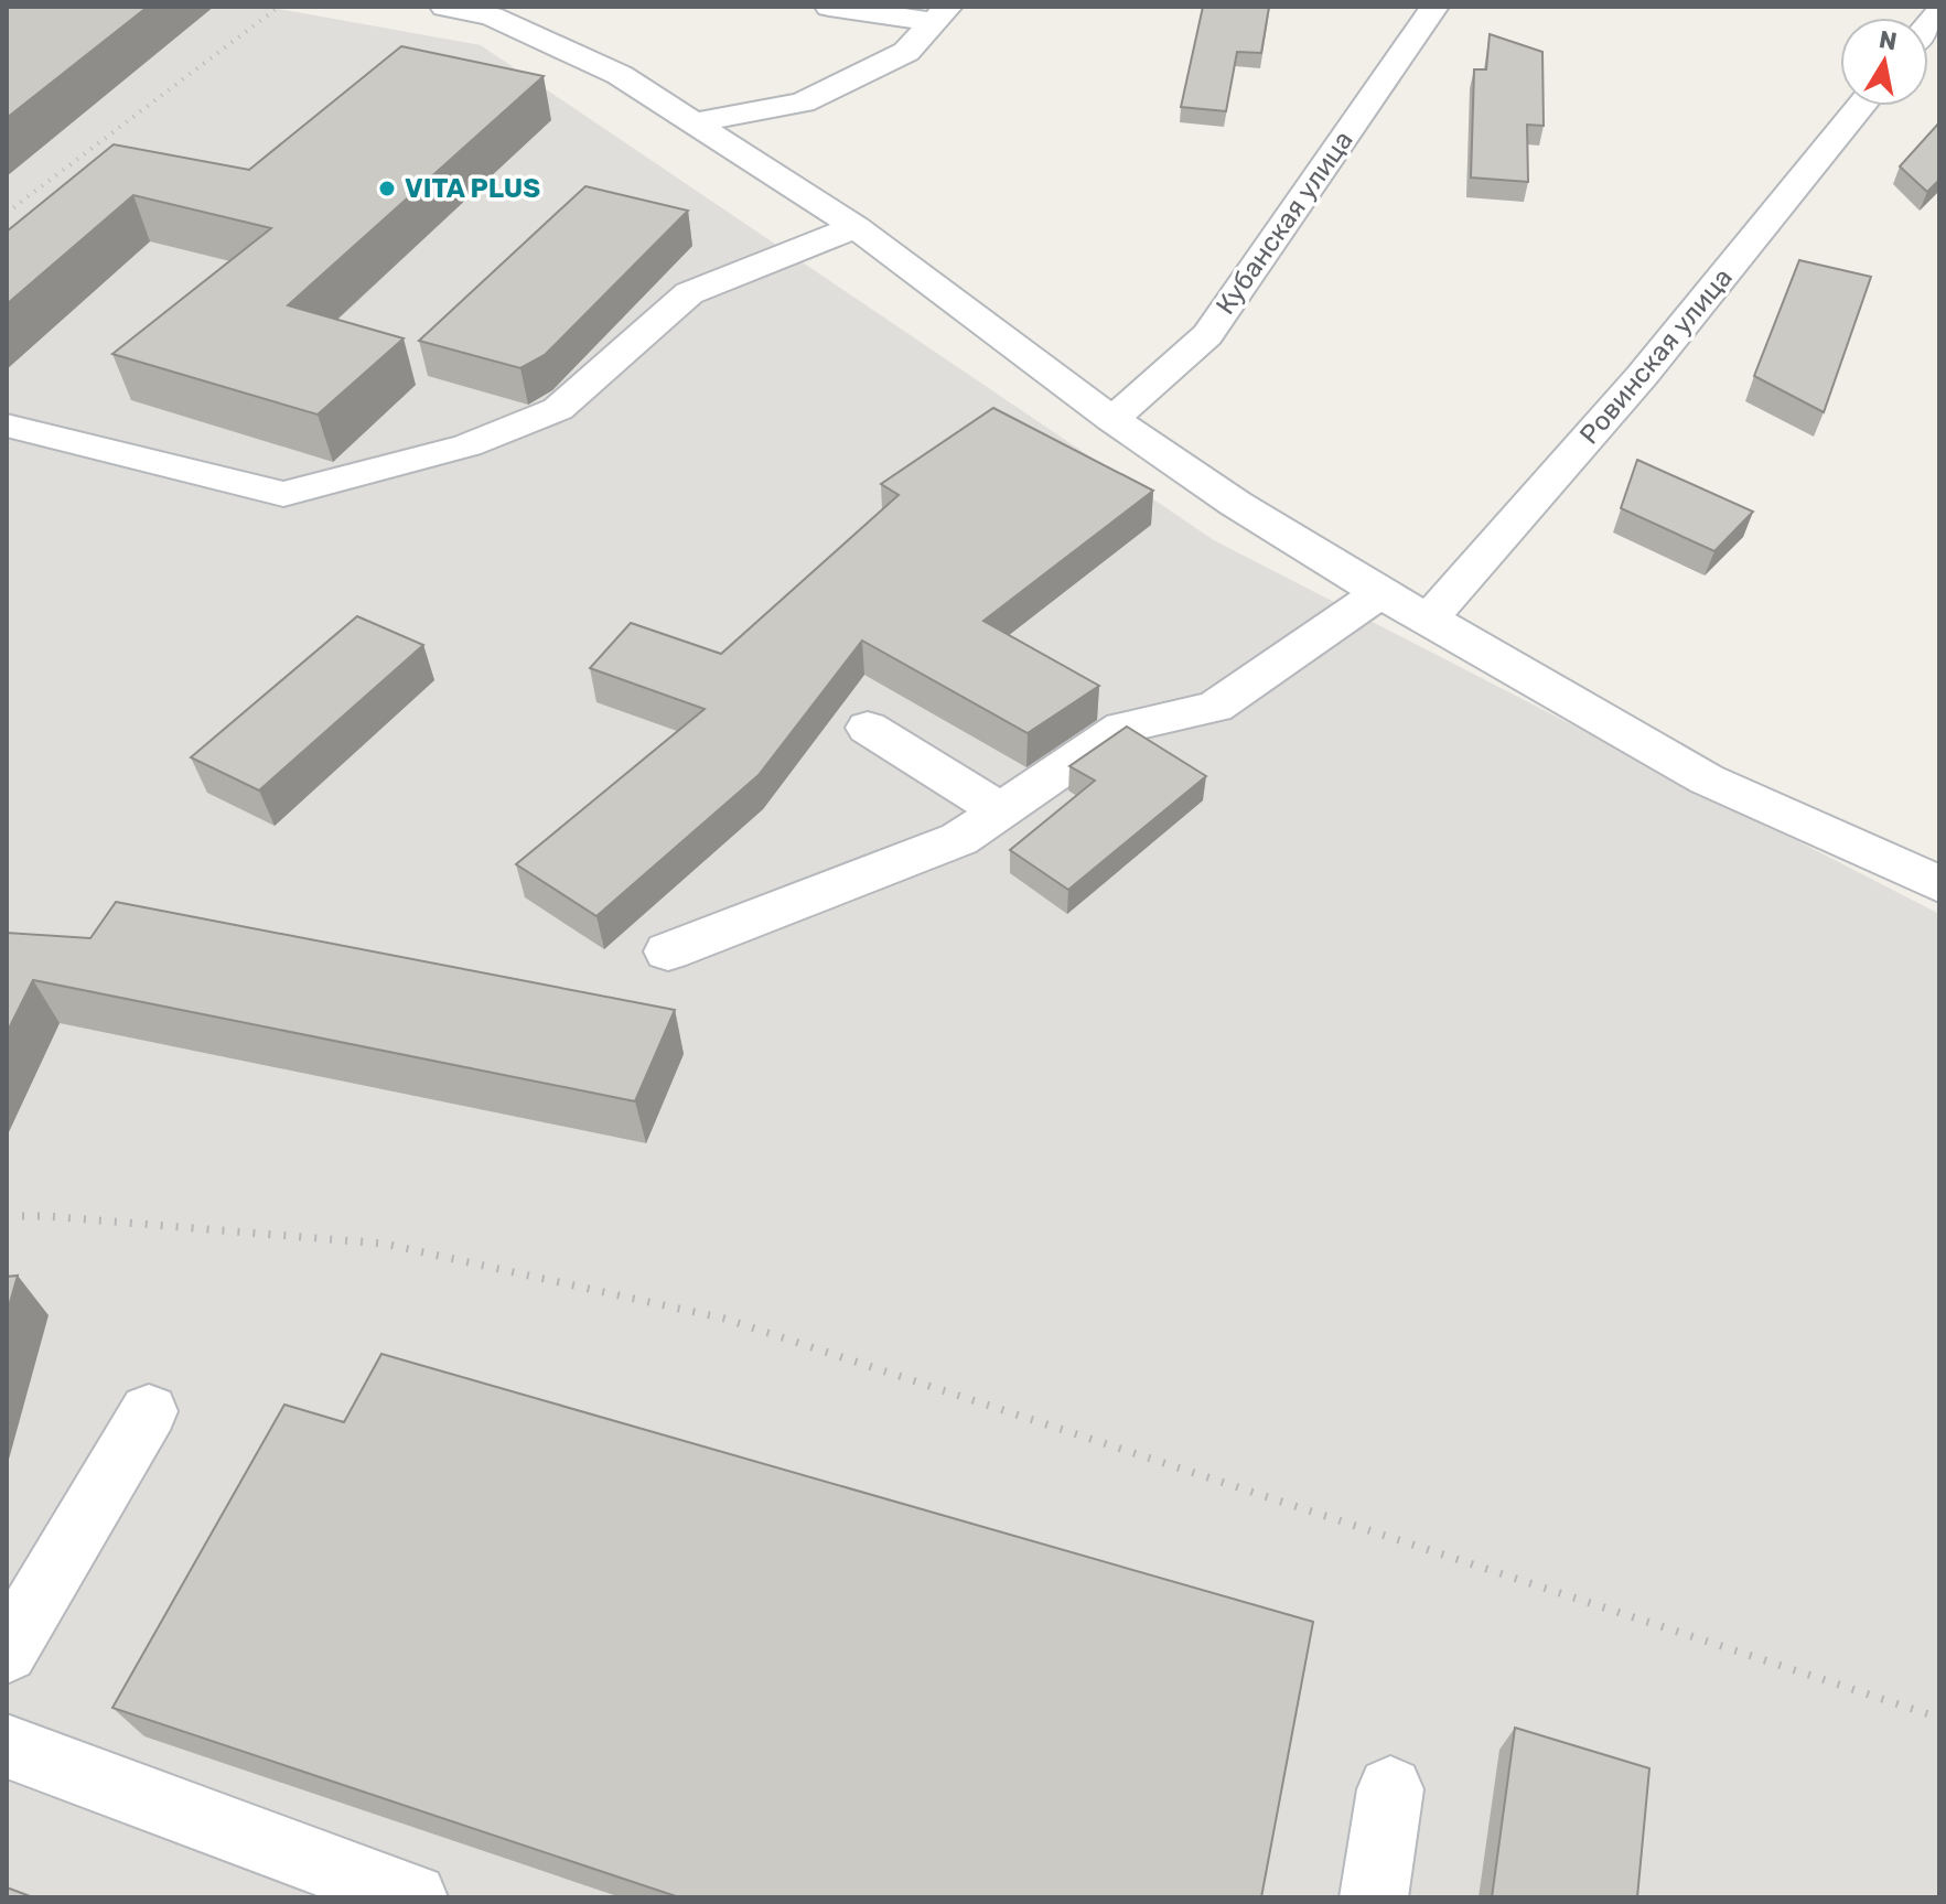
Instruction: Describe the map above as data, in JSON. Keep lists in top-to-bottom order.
{
  "streets": {
    "street": ["Кубанская улица", "Ровинская улица"]
  },
  "places": ["VITA PLUS"],
  "north": "top"
}
